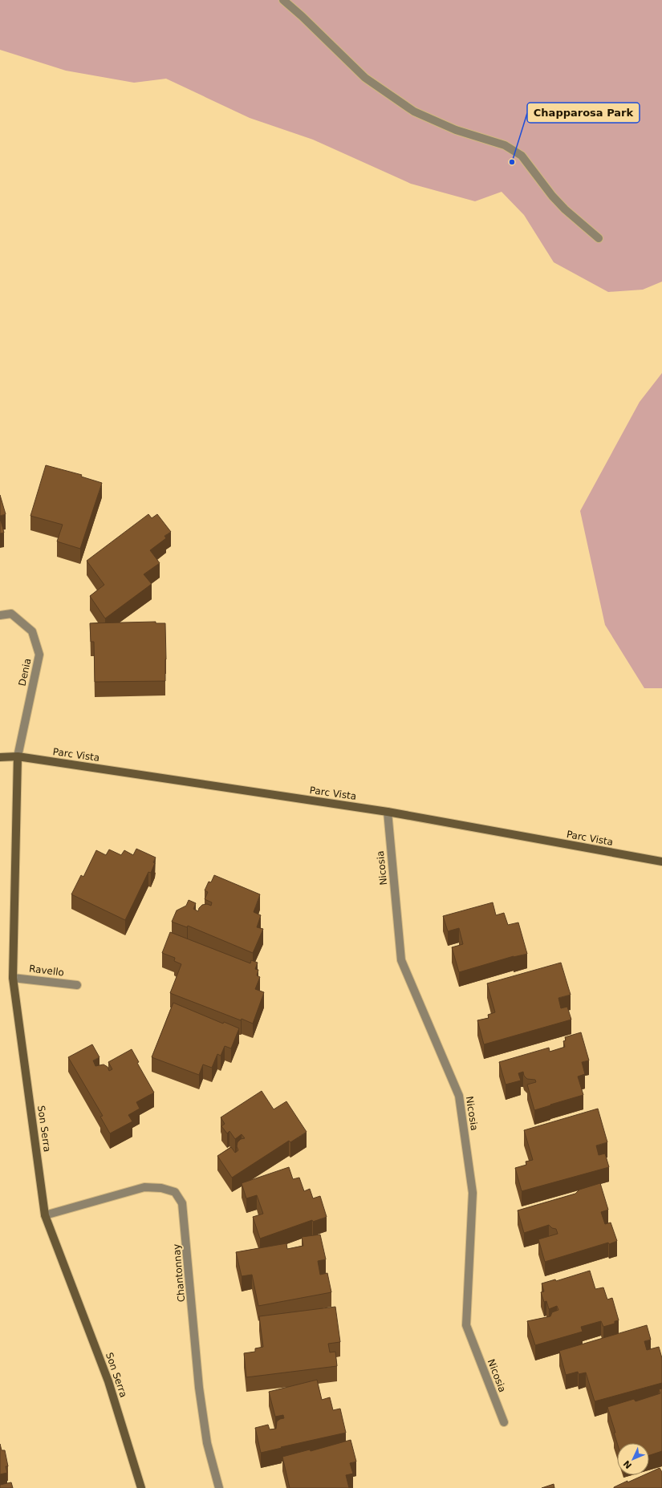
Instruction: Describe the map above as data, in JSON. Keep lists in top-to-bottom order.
{
  "streets": {
    "street": [
      "Denia",
      "Parc Vista",
      "Nicosia",
      "Ravello",
      "Son Serra",
      "Chantonnay"
    ]
  },
  "crossings": [
    ["Denia", "Parc Vista"],
    ["Denia", "Son Serra"],
    ["Parc Vista", "Nicosia"],
    ["Parc Vista", "Son Serra"],
    ["Ravello", "Son Serra"],
    ["Son Serra", "Chantonnay"]
  ],
  "places": ["Chapparosa Park"],
  "north": "bottom left"
}
